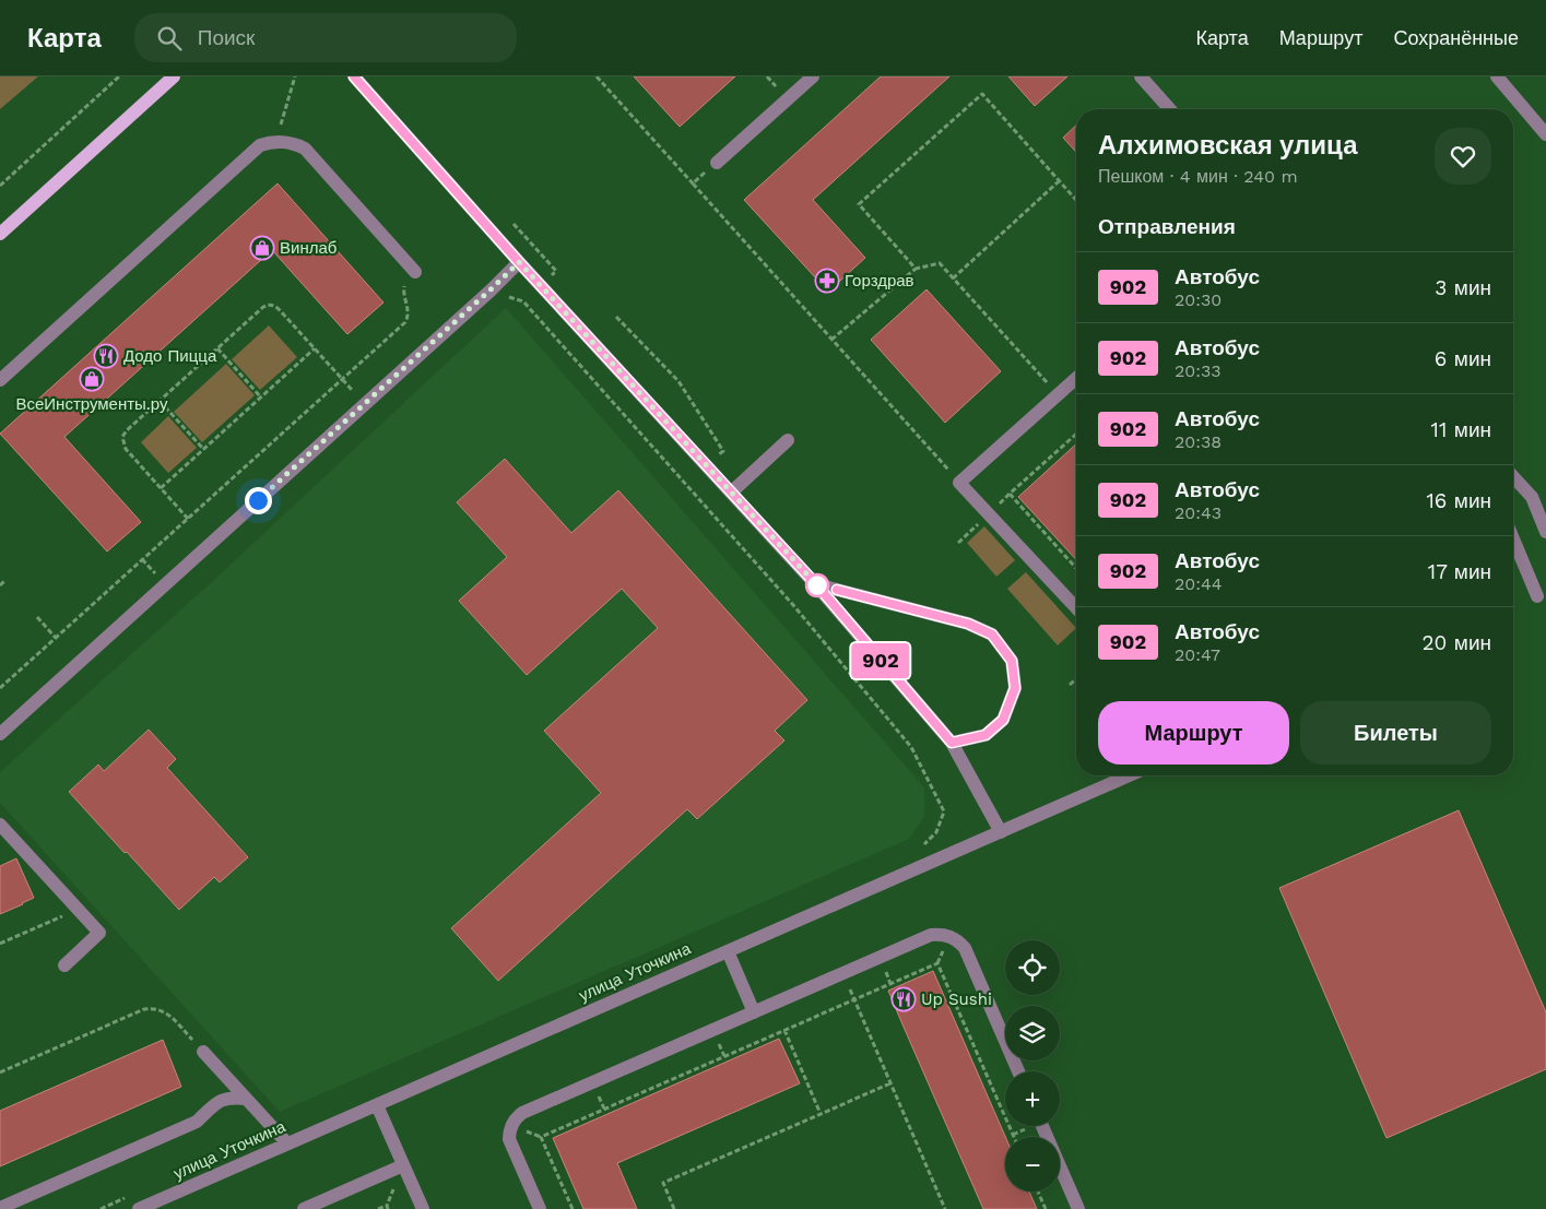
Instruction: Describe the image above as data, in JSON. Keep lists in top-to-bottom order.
{
  "streets": {
    "street": ["улица Уточкина"]
  },
  "places": {
    "shop": ["Винлаб", "ВсеИнструменты.ру"],
    "pharmacy": ["Горздрав"],
    "restaurant": ["Додо Пицца", "Up Sushi"]
  },
  "lines": ["bus line 902"],
  "page": {
    "header": "Карта",
    "search": "Поиск",
    "nav": ["Карта", "Маршрут", "Сохранённые"],
    "on_map": "902",
    "heading": [
      ["Алхимовская улица", "Пешком · 4 мин · 240 m"],
      "Отправления"
    ],
    "list": [
      {
        "mark": "902",
        "name": "Автобус",
        "note": "20:30",
        "value": "3 мин"
      },
      {
        "mark": "902",
        "name": "Автобус",
        "note": "20:33",
        "value": "6 мин"
      },
      {
        "mark": "902",
        "name": "Автобус",
        "note": "20:38",
        "value": "11 мин"
      },
      {
        "mark": "902",
        "name": "Автобус",
        "note": "20:43",
        "value": "16 мин"
      },
      {
        "mark": "902",
        "name": "Автобус",
        "note": "20:44",
        "value": "17 мин"
      },
      {
        "mark": "902",
        "name": "Автобус",
        "note": "20:47",
        "value": "20 мин"
      }
    ],
    "buttons": ["Маршрут", "Билеты"],
    "map_buttons": ["+", "−"]
  }
}
